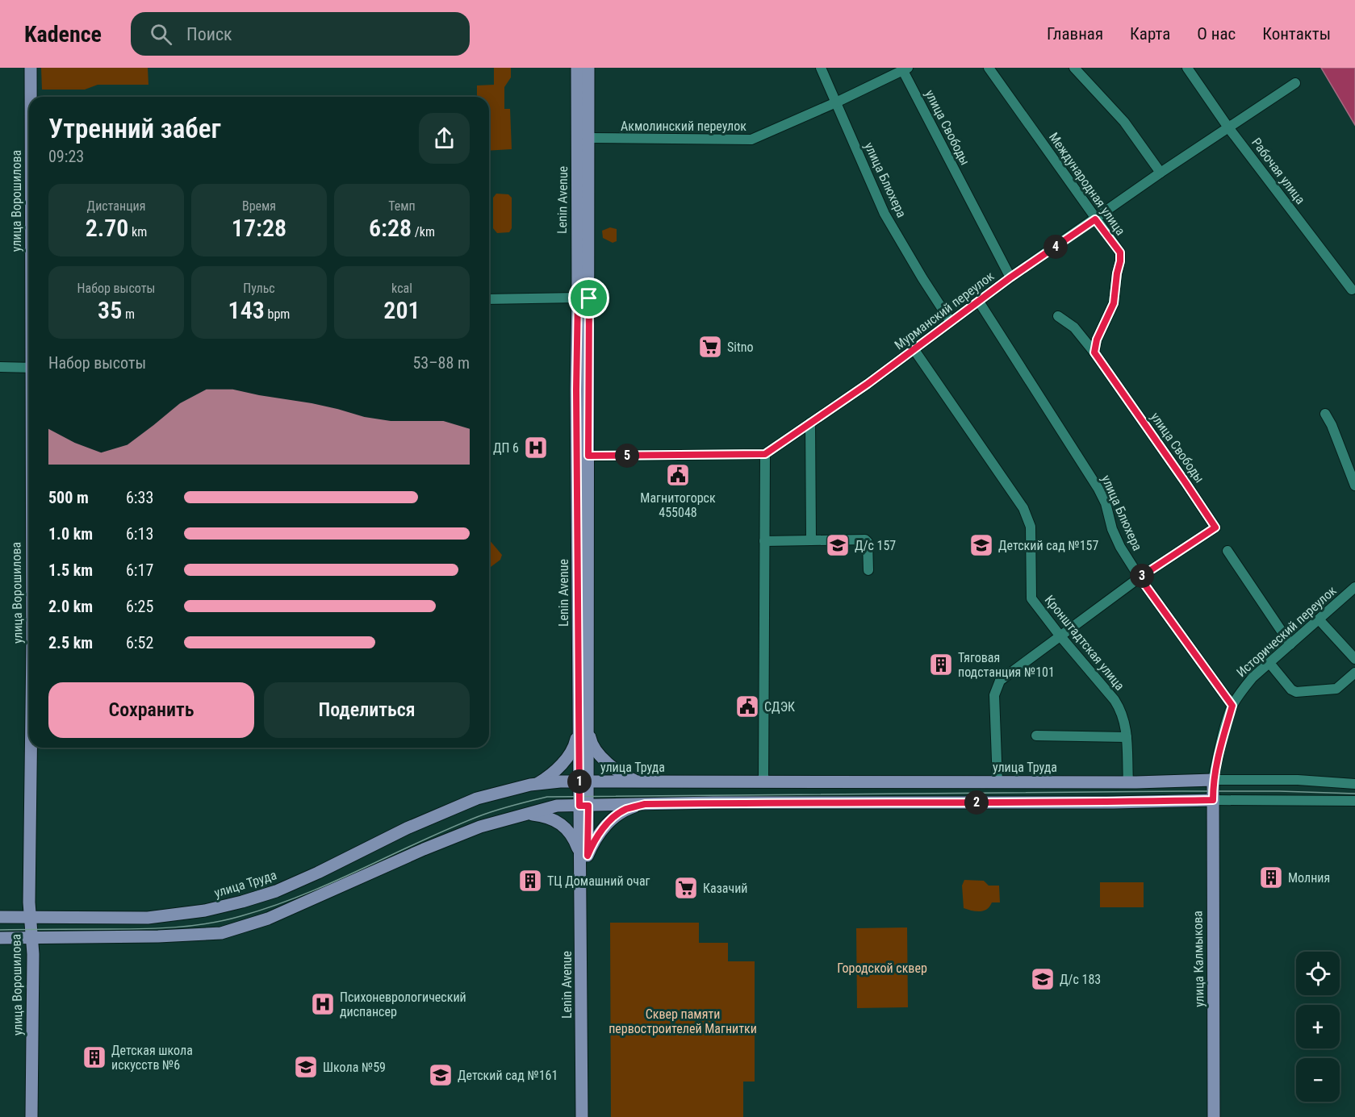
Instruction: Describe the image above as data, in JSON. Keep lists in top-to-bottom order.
{
  "streets": {
    "main road": [
      "Lenin Avenue",
      "улица Ворошилова",
      "улица Труда",
      "улица Калмыкова"
    ],
    "street": [
      "Акмолинский переулок",
      "улица Свободы",
      "Рабочая улица",
      "улица Блюхера",
      "Международная улица",
      "Мурманский переулок",
      "Исторический переулок",
      "Кронштадтская улица"
    ]
  },
  "crossings": [
    ["Акмолинский переулок", "улица Свободы"],
    ["Акмолинский переулок", "улица Блюхера"],
    ["Акмолинский переулок", "Lenin Avenue"],
    ["улица Свободы", "улица Блюхера"],
    ["улица Свободы", "Международная улица"],
    ["улица Свободы", "Мурманский переулок"],
    ["Рабочая улица", "Мурманский переулок"],
    ["улица Блюхера", "Мурманский переулок"],
    ["улица Блюхера", "Исторический переулок"],
    ["Международная улица", "Мурманский переулок"],
    ["Lenin Avenue", "улица Труда"],
    ["улица Ворошилова", "улица Труда"],
    ["Мурманский переулок", "Кронштадтская улица"],
    ["Исторический переулок", "улица Труда"],
    ["Кронштадтская улица", "улица Труда"]
  ],
  "parks": ["Городской сквер", "Сквер памяти первостроителей Магнитки"],
  "places": {
    "supermarket": ["Sitno", "Казачий"],
    "hospital": ["ДП 6", "Психоневрологический диспансер"],
    "public building": ["Магнитогорск 455048", "СДЭК"],
    "school or university": [
      "Д/с 157",
      "Детский сад №157",
      "Д/с 183",
      "Школа №59",
      "Детский сад №161"
    ],
    "building": [
      "Тяговая подстанция №101",
      "Молния",
      "ТЦ Домашний очаг",
      "Детская школа искусств №6"
    ]
  },
  "page": {
    "header": "Kadence",
    "search": "Поиск",
    "nav": [
      "Главная",
      "Карта",
      "О нас",
      "Контакты"
    ],
    "heading": ["Утренний забег", "09:23"],
    "stats": [
      ["Дистанция", "2.70 km"],
      ["Время", "17:28"],
      ["Темп", "6:28 /km"],
      ["Набор высоты", "35 m"],
      ["Пульс", "143 bpm"],
      ["kcal", "201"]
    ],
    "pins": [
      "4",
      "5",
      "3",
      "1",
      "2"
    ],
    "chart": ["Набор высоты", "53–88 m"],
    "list": [
      {
        "name": "500 m",
        "note": "6:33"
      },
      {
        "name": "1.0 km",
        "note": "6:13"
      },
      {
        "name": "1.5 km",
        "note": "6:17"
      },
      {
        "name": "2.0 km",
        "note": "6:25"
      },
      {
        "name": "2.5 km",
        "note": "6:52"
      }
    ],
    "buttons": ["Сохранить", "Поделиться"],
    "map_buttons": ["+", "−"]
  }
}
